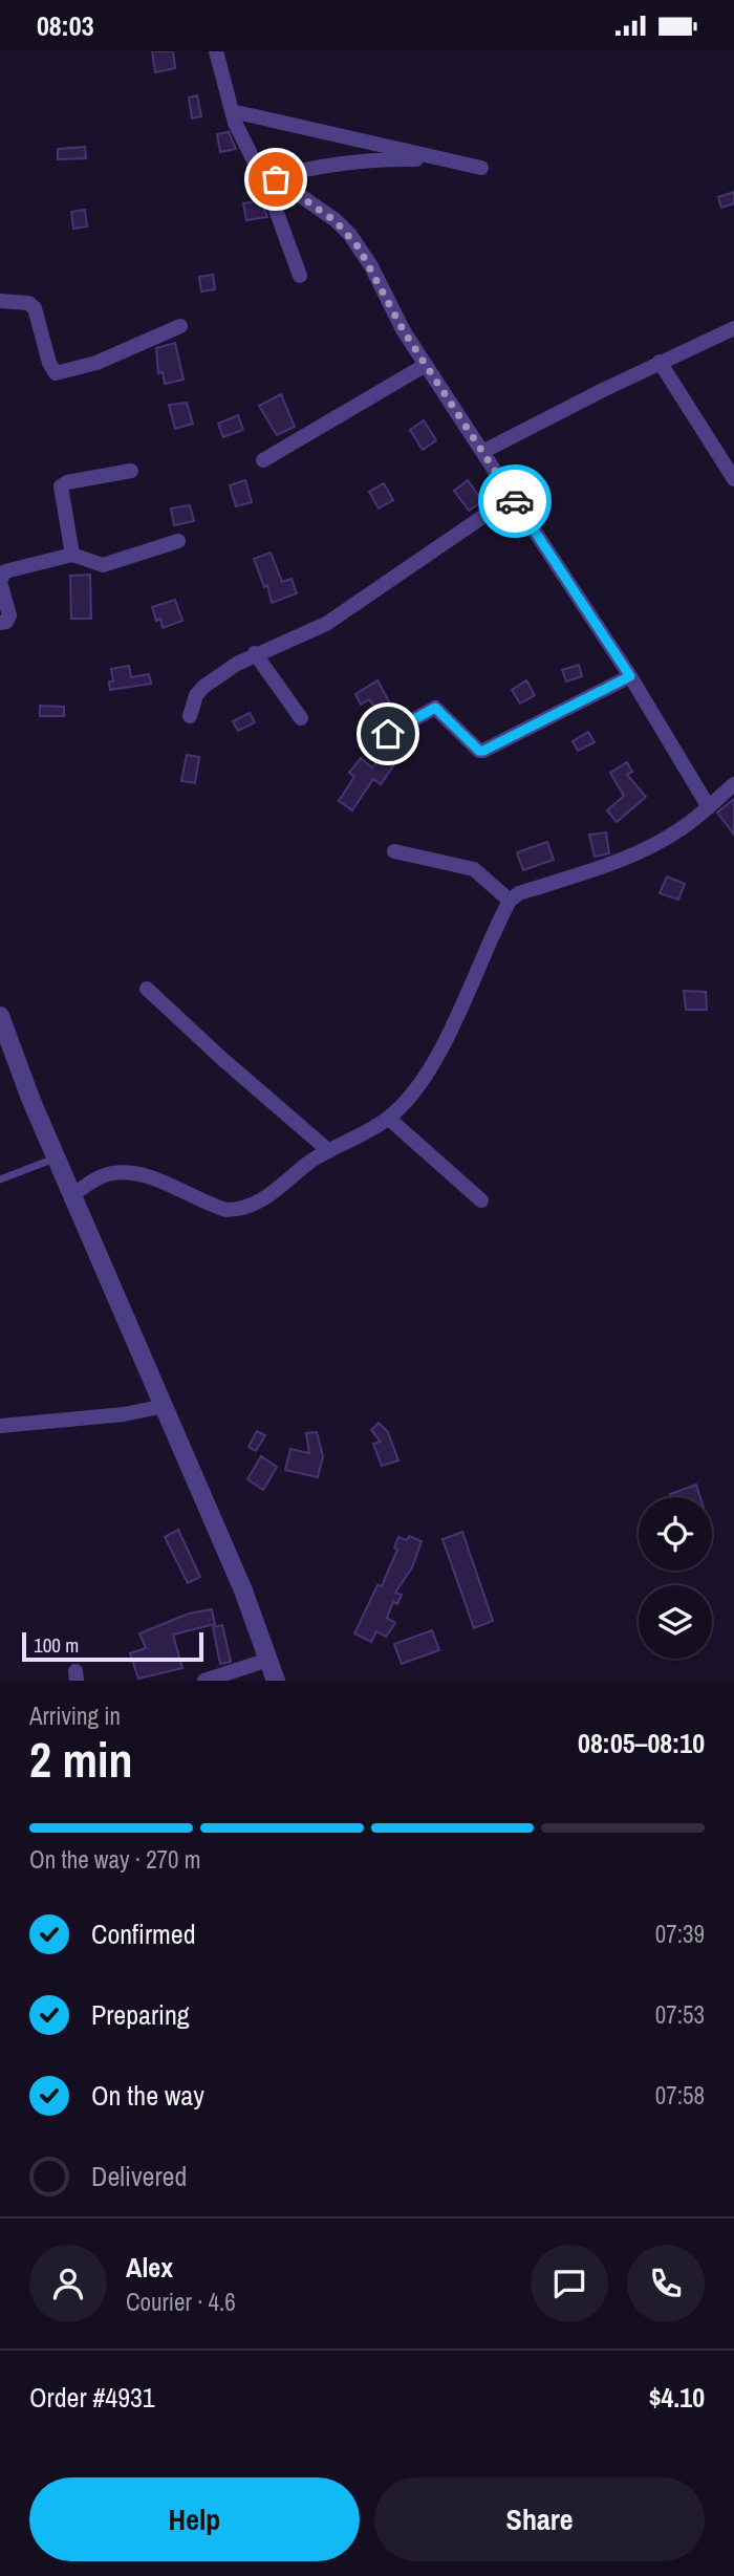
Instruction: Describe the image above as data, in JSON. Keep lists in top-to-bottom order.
{
  "scale_bar": "100 m",
  "page": {
    "status": "08:03",
    "scale": "100 m",
    "heading": ["2 min", "Arriving in", "08:05–08:10"],
    "panel": [
      "Alex",
      "Courier · 4.6",
      "Order #4931",
      "$4.10"
    ],
    "bar": "On the way · 270 m",
    "list": [
      ["Confirmed", "07:39"],
      ["Preparing", "07:53"],
      ["On the way", "07:58"],
      "Delivered"
    ],
    "buttons": ["Help", "Share"]
  }
}
